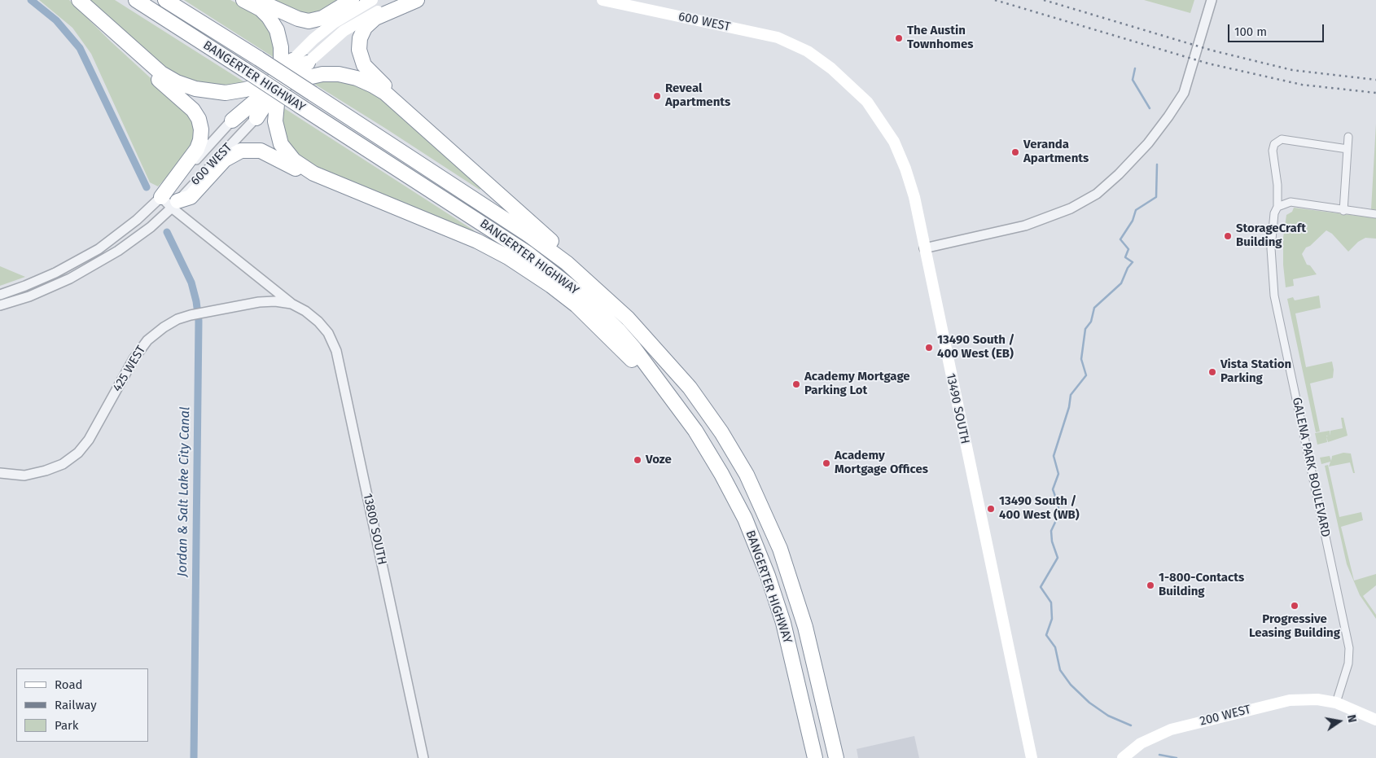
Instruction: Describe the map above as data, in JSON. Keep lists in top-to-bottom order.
{
  "streets": {
    "highway": ["BANGERTER HIGHWAY"],
    "main road": ["600 WEST", "13490 SOUTH", "200 WEST"],
    "street": ["425 WEST", "GALENA PARK BOULEVARD", "13800 SOUTH"]
  },
  "crossings": [
    ["600 WEST", "13490 SOUTH"],
    ["425 WEST", "13800 SOUTH"],
    ["GALENA PARK BOULEVARD", "200 WEST"]
  ],
  "water": ["Jordan & Salt Lake City Canal"],
  "places": [
    "The Austin Townhomes",
    "Reveal Apartments",
    "Veranda Apartments",
    "StorageCraft Building",
    "13490 South / 400 West (EB)",
    "Vista Station Parking",
    "Academy Mortgage Parking Lot",
    "Voze",
    "Academy Mortgage Offices",
    "13490 South / 400 West (WB)",
    "1-800-Contacts Building",
    "Progressive Leasing Building"
  ],
  "legend": ["Road", "Railway", "Park"],
  "scale_bar": "100 m",
  "north": "right"
}
